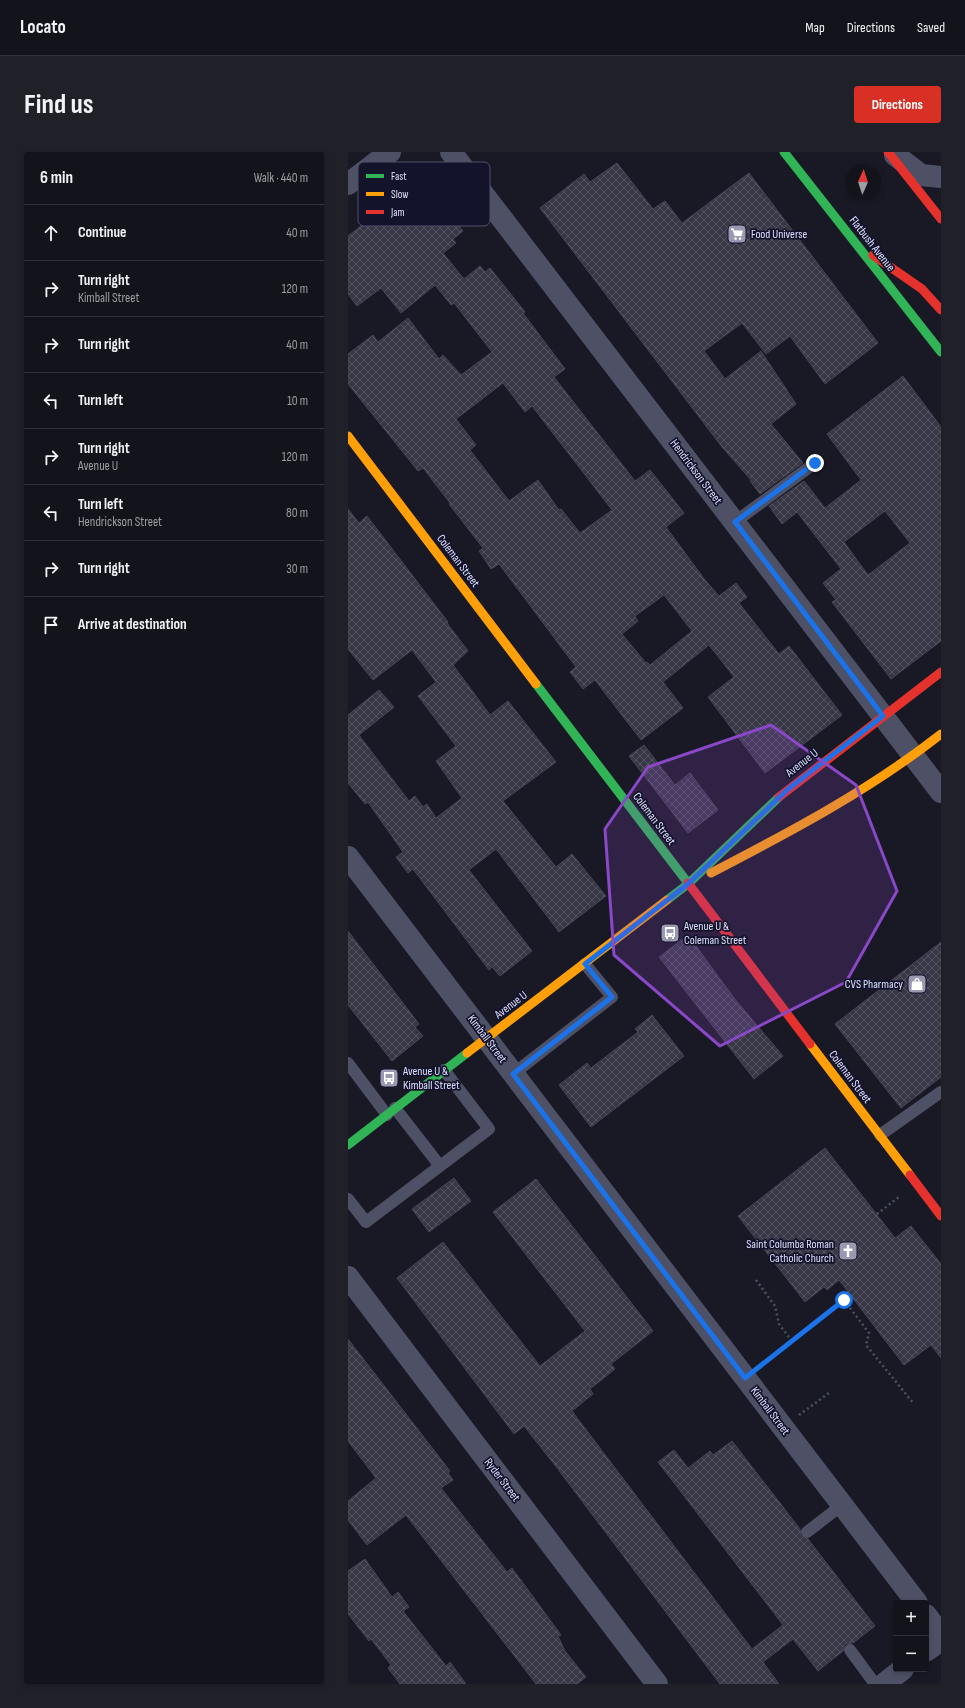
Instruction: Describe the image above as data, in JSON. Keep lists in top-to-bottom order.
{
  "streets": {
    "main road": ["Flatbush Avenue", "Coleman Street", "Avenue U"],
    "street": ["Hendrickson Street", "Kimball Street", "Ryder Street"]
  },
  "crossings": [
    ["Hendrickson Street", "Avenue U"],
    ["Coleman Street", "Avenue U"],
    ["Avenue U", "Kimball Street"]
  ],
  "places": {
    "supermarket": ["Food Universe"],
    "bus stop": ["Avenue U & Coleman Street", "Avenue U & Kimball Street"],
    "shop": ["CVS Pharmacy"],
    "church": ["Saint Columba Roman Catholic Church"]
  },
  "legend": ["Fast", "Slow", "Jam"],
  "north": "top",
  "page": {
    "header": "Locato",
    "nav": ["Map", "Directions", "Saved"],
    "buttons": "Directions",
    "title": "Find us",
    "heading": ["6 min", "Walk · 440 m"],
    "list": [
      ["Continue", "40 m"],
      ["Turn right", "Kimball Street", "120 m"],
      ["Turn right", "40 m"],
      ["Turn left", "10 m"],
      ["Turn right", "Avenue U", "120 m"],
      ["Turn left", "Hendrickson Street", "80 m"],
      ["Turn right", "30 m"],
      "Arrive at destination"
    ],
    "map_buttons": ["+", "−"]
  }
}
